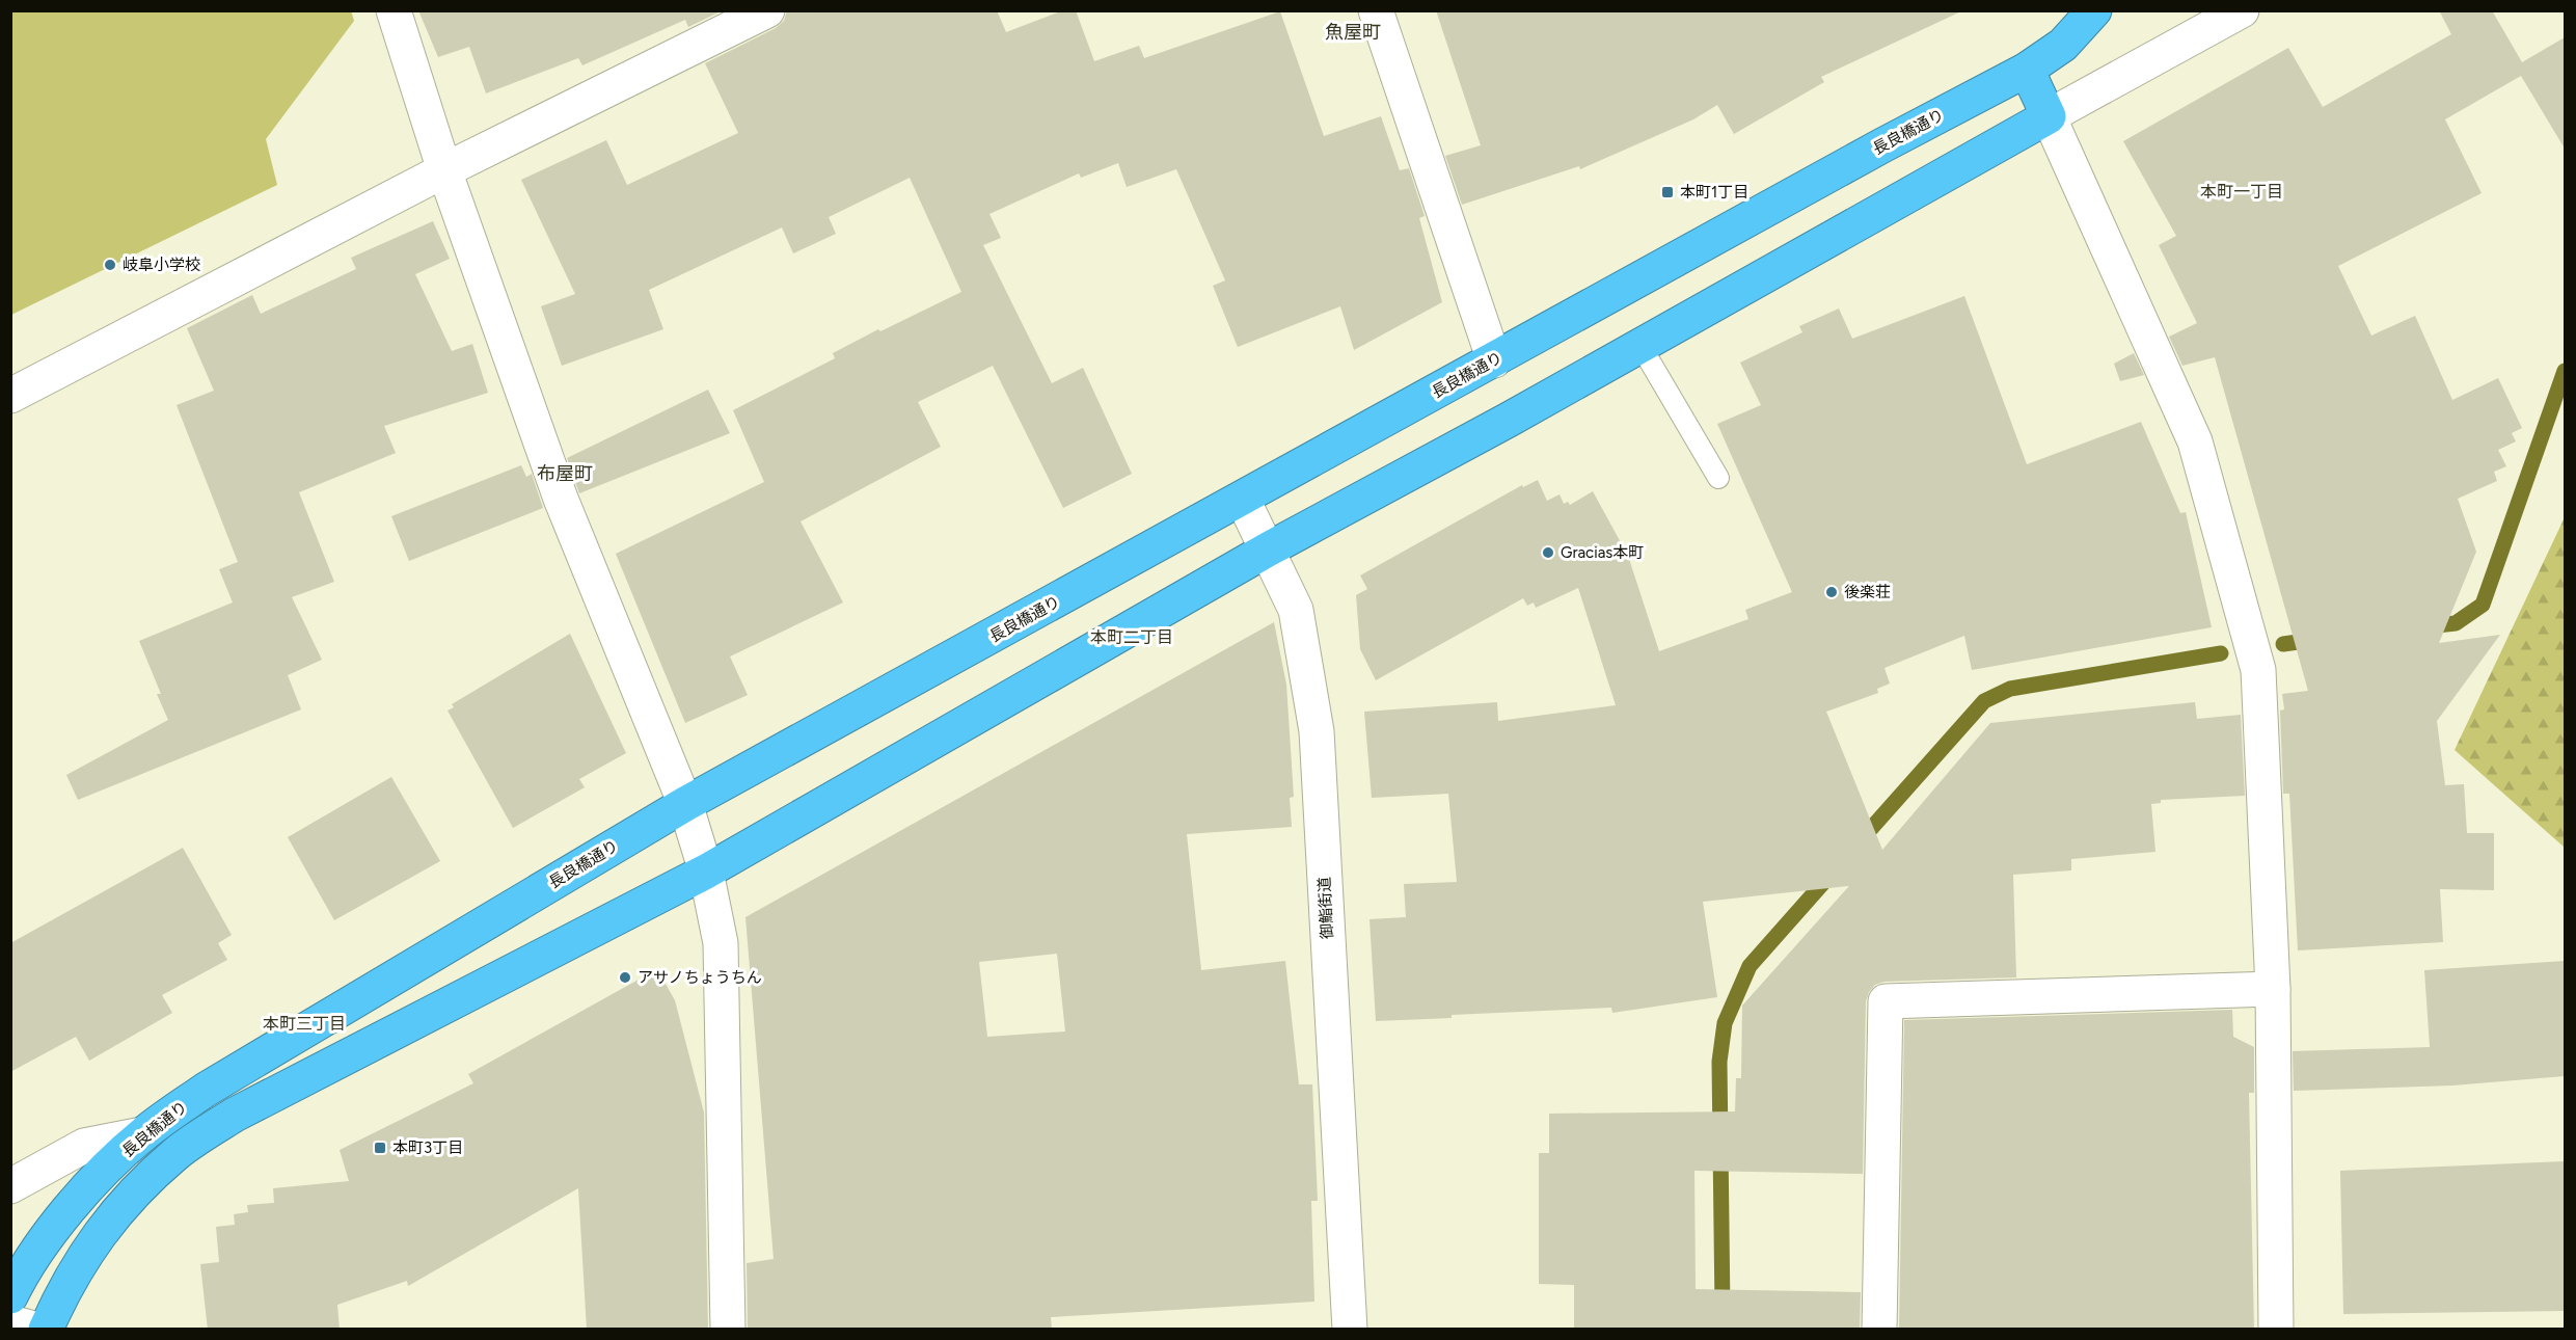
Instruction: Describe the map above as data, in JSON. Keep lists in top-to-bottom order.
{
  "streets": {
    "highway": ["長良橋通り"],
    "street": ["御鮨街道"]
  },
  "crossings": [
    ["長良橋通り", "御鮨街道"]
  ],
  "districts": [
    "魚屋町",
    "本町一丁目",
    "布屋町",
    "本町二丁目",
    "本町三丁目"
  ],
  "places": {
    "transit": ["本町1丁目", "本町3丁目"],
    "other": [
      "岐阜小学校",
      "Gracias本町",
      "後楽荘",
      "アサノちょうちん"
    ]
  }
}
